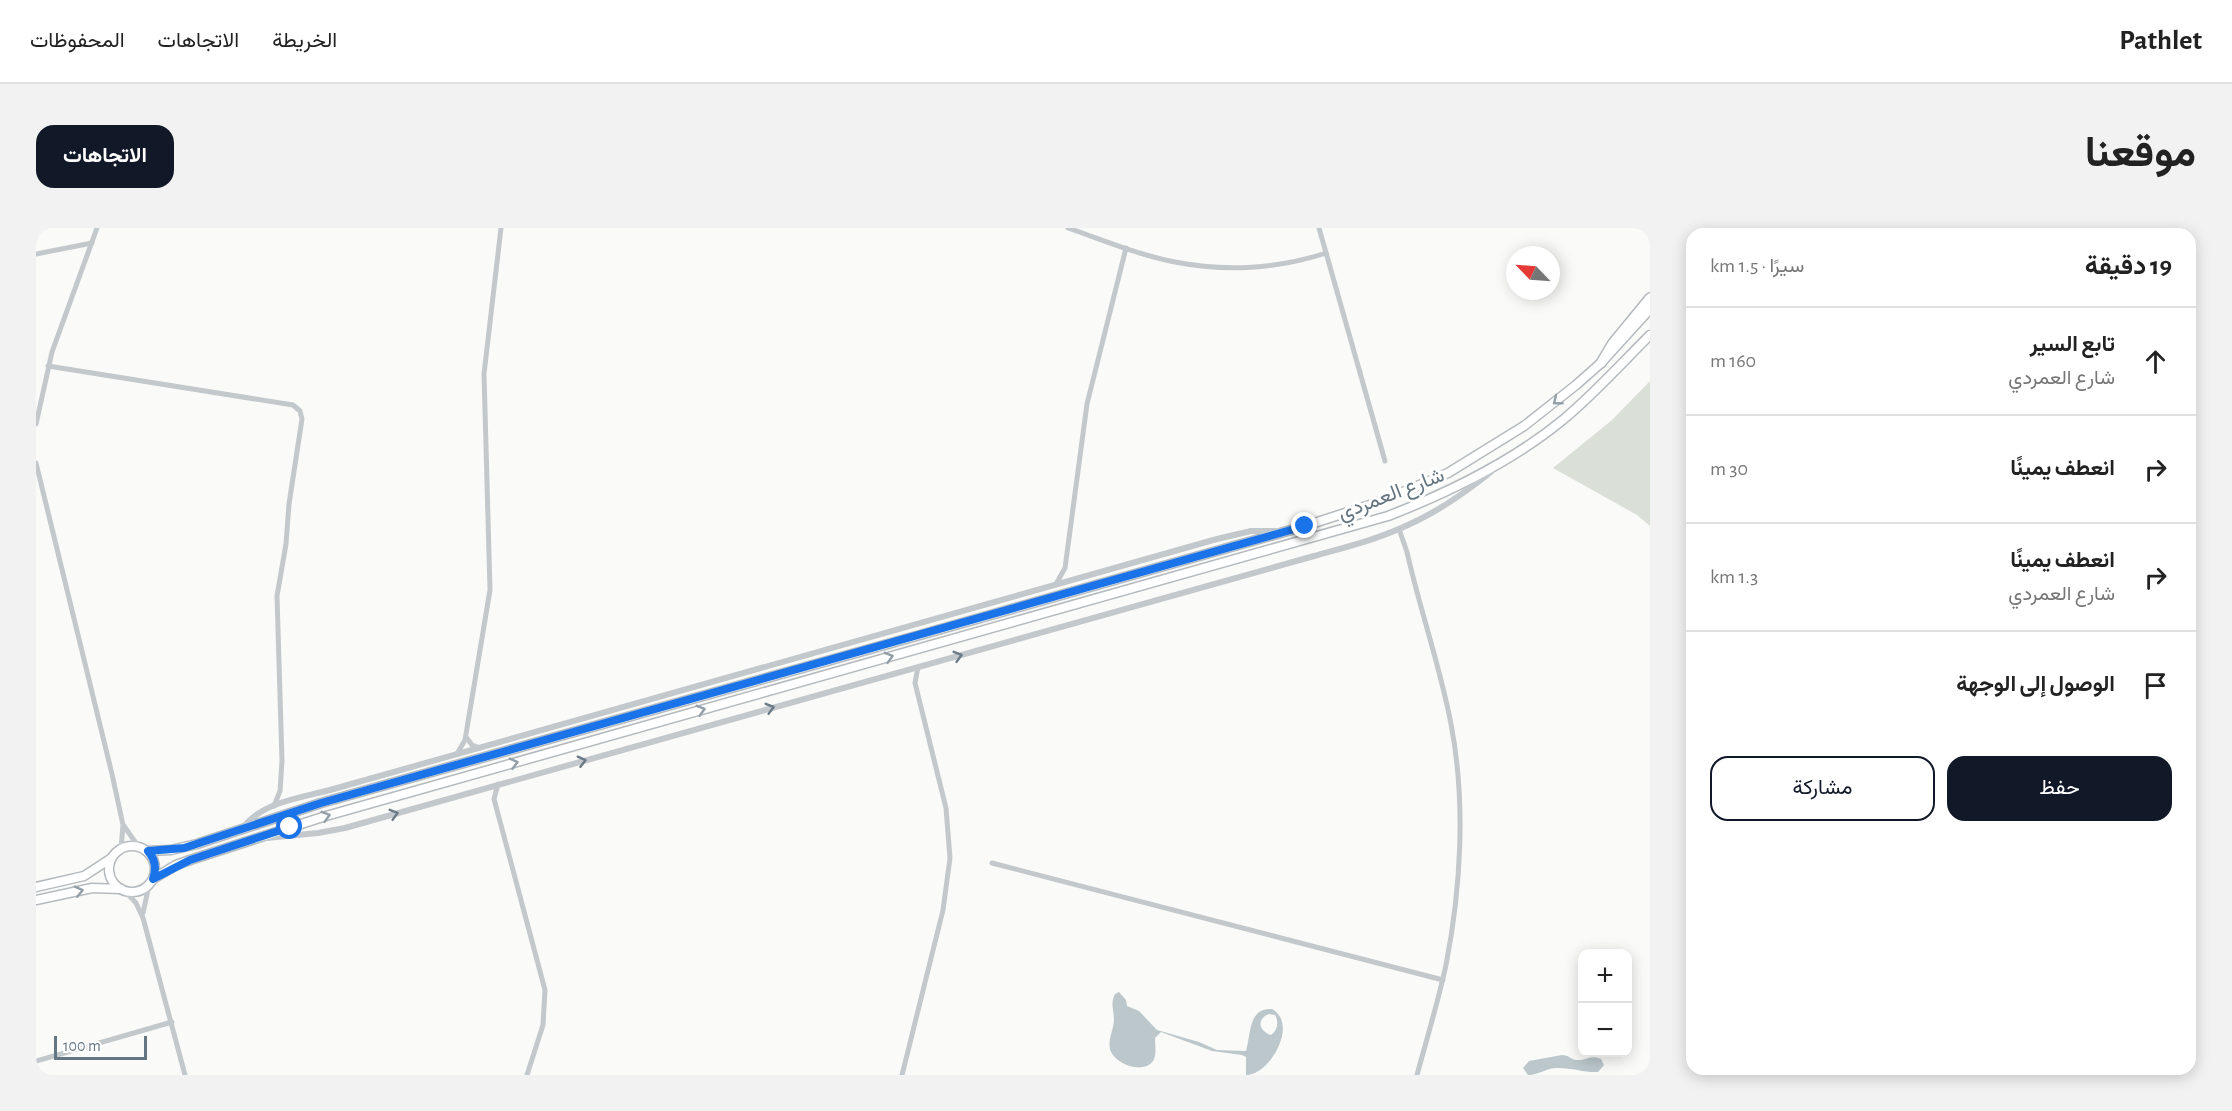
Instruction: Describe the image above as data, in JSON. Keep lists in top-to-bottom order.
{
  "streets": {
    "main road": ["شارع العمردي"]
  },
  "scale_bar": "100 m",
  "north": "top left",
  "page": {
    "header": "Pathlet",
    "nav": ["الخريطة", "الاتجاهات", "المحفوظات"],
    "title": "موقعنا",
    "buttons": [
      "الاتجاهات",
      ["حفظ", "مشاركة"]
    ],
    "heading": ["19 دقيقة", "سيرًا · 1.5 km"],
    "list": [
      ["تابع السير", "شارع العمردي", "160 m"],
      ["انعطف يمينًا", "30 m"],
      ["انعطف يمينًا", "شارع العمردي", "1.3 km"],
      "الوصول إلى الوجهة"
    ],
    "map_buttons": ["+", "−"],
    "scale": "100 m"
  }
}
